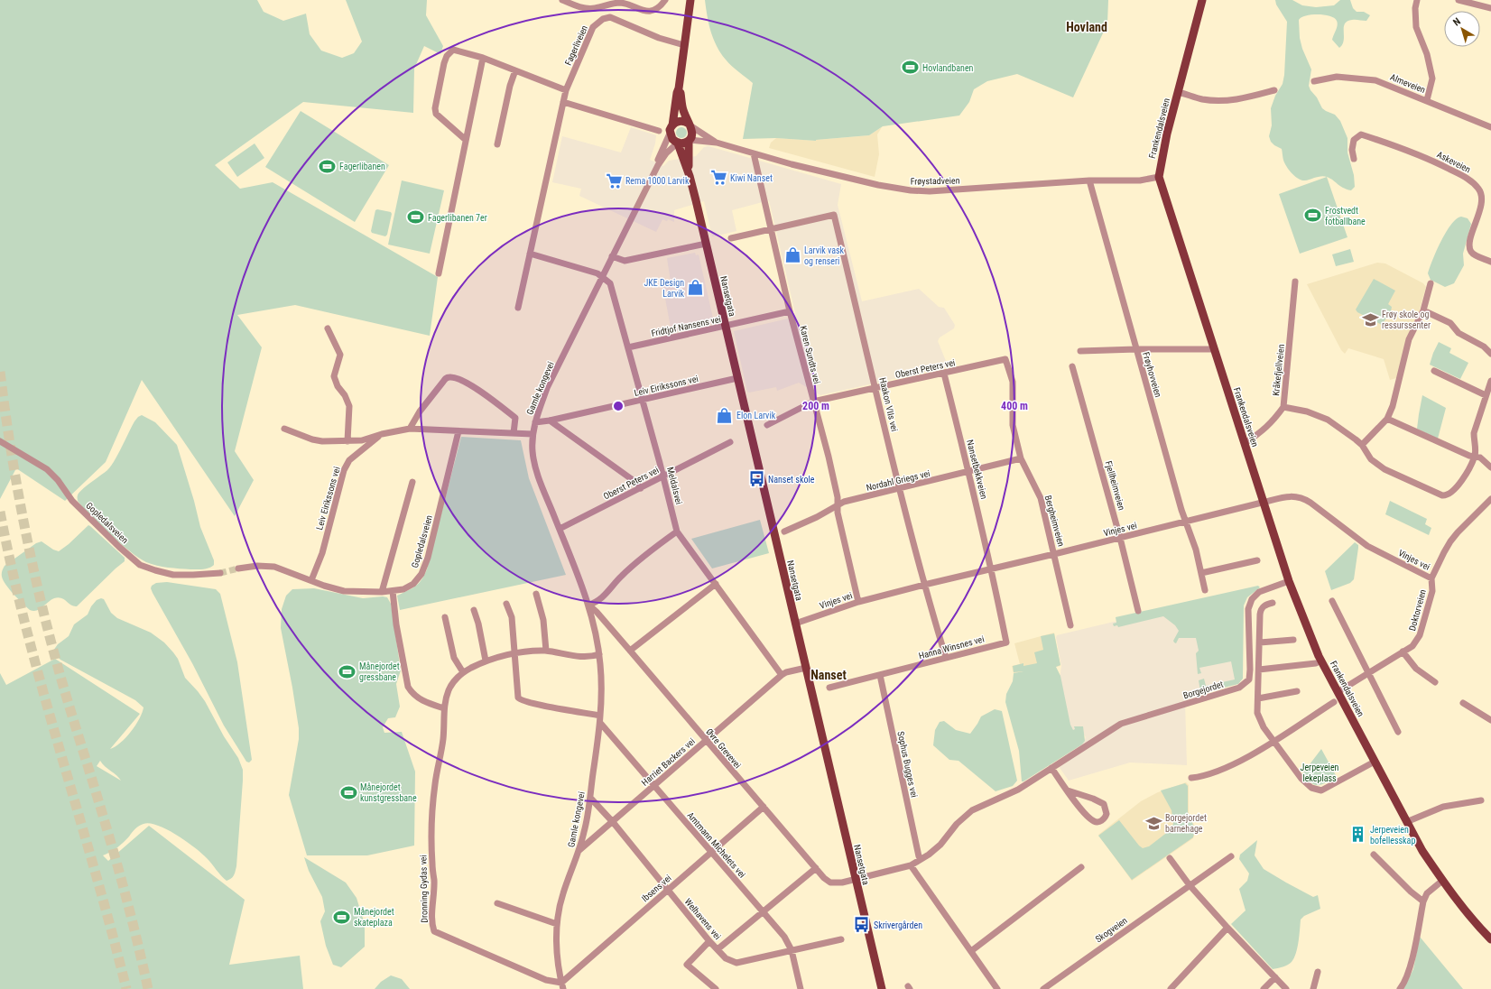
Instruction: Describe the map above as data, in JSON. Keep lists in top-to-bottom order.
{
  "streets": {
    "main road": ["Frankendalsveien", "Nansetgata"],
    "street": [
      "Fagerliveien",
      "Almeveien",
      "Askeveien",
      "Frøystadveien",
      "Fridtjof Nansens vei",
      "Karen Sundts vei",
      "Oberst Peters vei",
      "Kråkefjellveien",
      "Frøyhovveien",
      "Leiv Eirikssons vei",
      "Gamle kongevei",
      "Haakon VIIs vei",
      "Nansetbekkveien",
      "Nordahl Griegs vei",
      "Meldalsvei",
      "Fjellheimveien",
      "Bergheimveien",
      "Gopledalsveien",
      "Vinjes vei",
      "Doktorveien",
      "Hanna Winsnes vei",
      "Borgejordet",
      "Øvre Grevevei",
      "Harriet Backers vei",
      "Sophus Bugges vei",
      "Amtmann Michelets vei",
      "Ibsens vei",
      "Dronning Gydas vei",
      "Welhavens vei",
      "Skogveien"
    ]
  },
  "crossings": [
    ["Frankendalsveien", "Frøystadveien"],
    ["Frankendalsveien", "Kråkefjellveien"],
    ["Frankendalsveien", "Vinjes vei"],
    ["Frankendalsveien", "Doktorveien"],
    ["Frankendalsveien", "Borgejordet"],
    ["Frøystadveien", "Nansetgata"],
    ["Frøystadveien", "Karen Sundts vei"],
    ["Frøystadveien", "Frøyhovveien"],
    ["Frøystadveien", "Gamle kongevei"],
    ["Nansetgata", "Fridtjof Nansens vei"],
    ["Nansetgata", "Leiv Eirikssons vei"],
    ["Nansetgata", "Gamle kongevei"],
    ["Nansetgata", "Vinjes vei"],
    ["Nansetgata", "Borgejordet"],
    ["Nansetgata", "Øvre Grevevei"],
    ["Nansetgata", "Harriet Backers vei"],
    ["Fridtjof Nansens vei", "Karen Sundts vei"],
    ["Fridtjof Nansens vei", "Meldalsvei"],
    ["Karen Sundts vei", "Oberst Peters vei"],
    ["Karen Sundts vei", "Haakon VIIs vei"],
    ["Karen Sundts vei", "Nordahl Griegs vei"],
    ["Karen Sundts vei", "Vinjes vei"],
    ["Oberst Peters vei", "Gamle kongevei"],
    ["Oberst Peters vei", "Haakon VIIs vei"],
    ["Oberst Peters vei", "Nansetbekkveien"],
    ["Oberst Peters vei", "Meldalsvei"],
    ["Oberst Peters vei", "Bergheimveien"],
    ["Frøyhovveien", "Vinjes vei"],
    ["Leiv Eirikssons vei", "Gamle kongevei"],
    ["Leiv Eirikssons vei", "Meldalsvei"],
    ["Leiv Eirikssons vei", "Gopledalsveien"],
    ["Gamle kongevei", "Meldalsvei"],
    ["Gamle kongevei", "Øvre Grevevei"],
    ["Gamle kongevei", "Harriet Backers vei"],
    ["Gamle kongevei", "Amtmann Michelets vei"],
    ["Gamle kongevei", "Ibsens vei"],
    ["Gamle kongevei", "Dronning Gydas vei"],
    ["Gamle kongevei", "Welhavens vei"],
    ["Haakon VIIs vei", "Nordahl Griegs vei"],
    ["Haakon VIIs vei", "Vinjes vei"],
    ["Haakon VIIs vei", "Hanna Winsnes vei"],
    ["Nansetbekkveien", "Nordahl Griegs vei"],
    ["Nansetbekkveien", "Vinjes vei"],
    ["Nansetbekkveien", "Hanna Winsnes vei"],
    ["Nordahl Griegs vei", "Bergheimveien"],
    ["Meldalsvei", "Harriet Backers vei"],
    ["Fjellheimveien", "Vinjes vei"],
    ["Bergheimveien", "Vinjes vei"],
    ["Vinjes vei", "Doktorveien"],
    ["Vinjes vei", "Hanna Winsnes vei"],
    ["Hanna Winsnes vei", "Sophus Bugges vei"],
    ["Borgejordet", "Øvre Grevevei"],
    ["Øvre Grevevei", "Harriet Backers vei"],
    ["Øvre Grevevei", "Ibsens vei"],
    ["Harriet Backers vei", "Amtmann Michelets vei"],
    ["Harriet Backers vei", "Welhavens vei"],
    ["Amtmann Michelets vei", "Ibsens vei"],
    ["Amtmann Michelets vei", "Welhavens vei"],
    ["Ibsens vei", "Dronning Gydas vei"],
    ["Ibsens vei", "Welhavens vei"]
  ],
  "districts": ["Hovland", "Nanset"],
  "parks": ["Jerpeveien lekeplass"],
  "places": {
    "sports": [
      "Hovlandbanen",
      "Fagerlibanen",
      "Frostvedt fotballbane",
      "Fagerlibanen 7er",
      "Månejordet gressbane",
      "Månejordet kunstgressbane",
      "Månejordet skateplaza"
    ],
    "supermarket": ["Kiwi Nanset", "Rema 1000 Larvik"],
    "shop": ["Larvik vask og renseri", "JKE Design Larvik", "Elon Larvik"],
    "school or university": ["Frøy skole og ressurssenter", "Borgejordet barnehage"],
    "bus stop": ["Nanset skole", "Skrivergården"],
    "building": ["Jerpeveien bofellesskap"]
  },
  "north": "top left",
  "rings": ["200 m", "400 m"]
}
